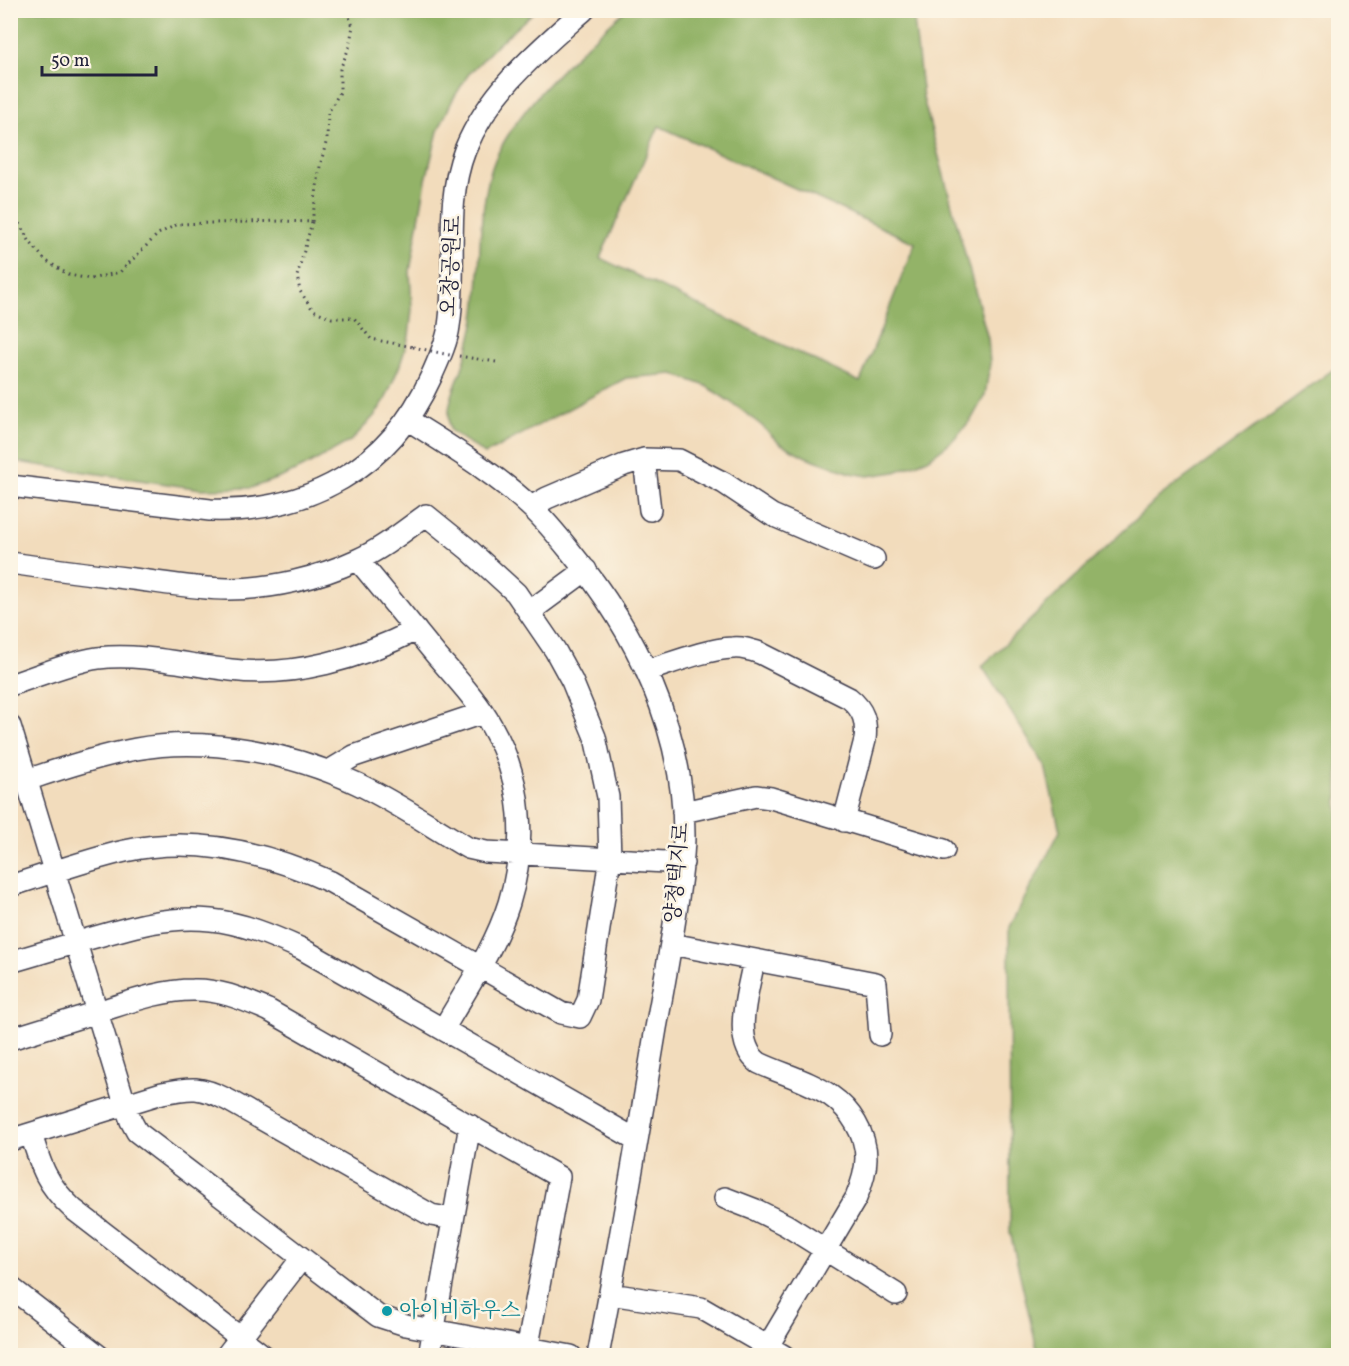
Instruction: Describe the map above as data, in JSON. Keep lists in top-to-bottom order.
{
  "streets": {
    "street": ["오창공원로", "양청택지로"]
  },
  "crossings": [
    ["오창공원로", "양청택지로"]
  ],
  "places": ["아이비하우스"],
  "scale_bar": "50 m"
}
